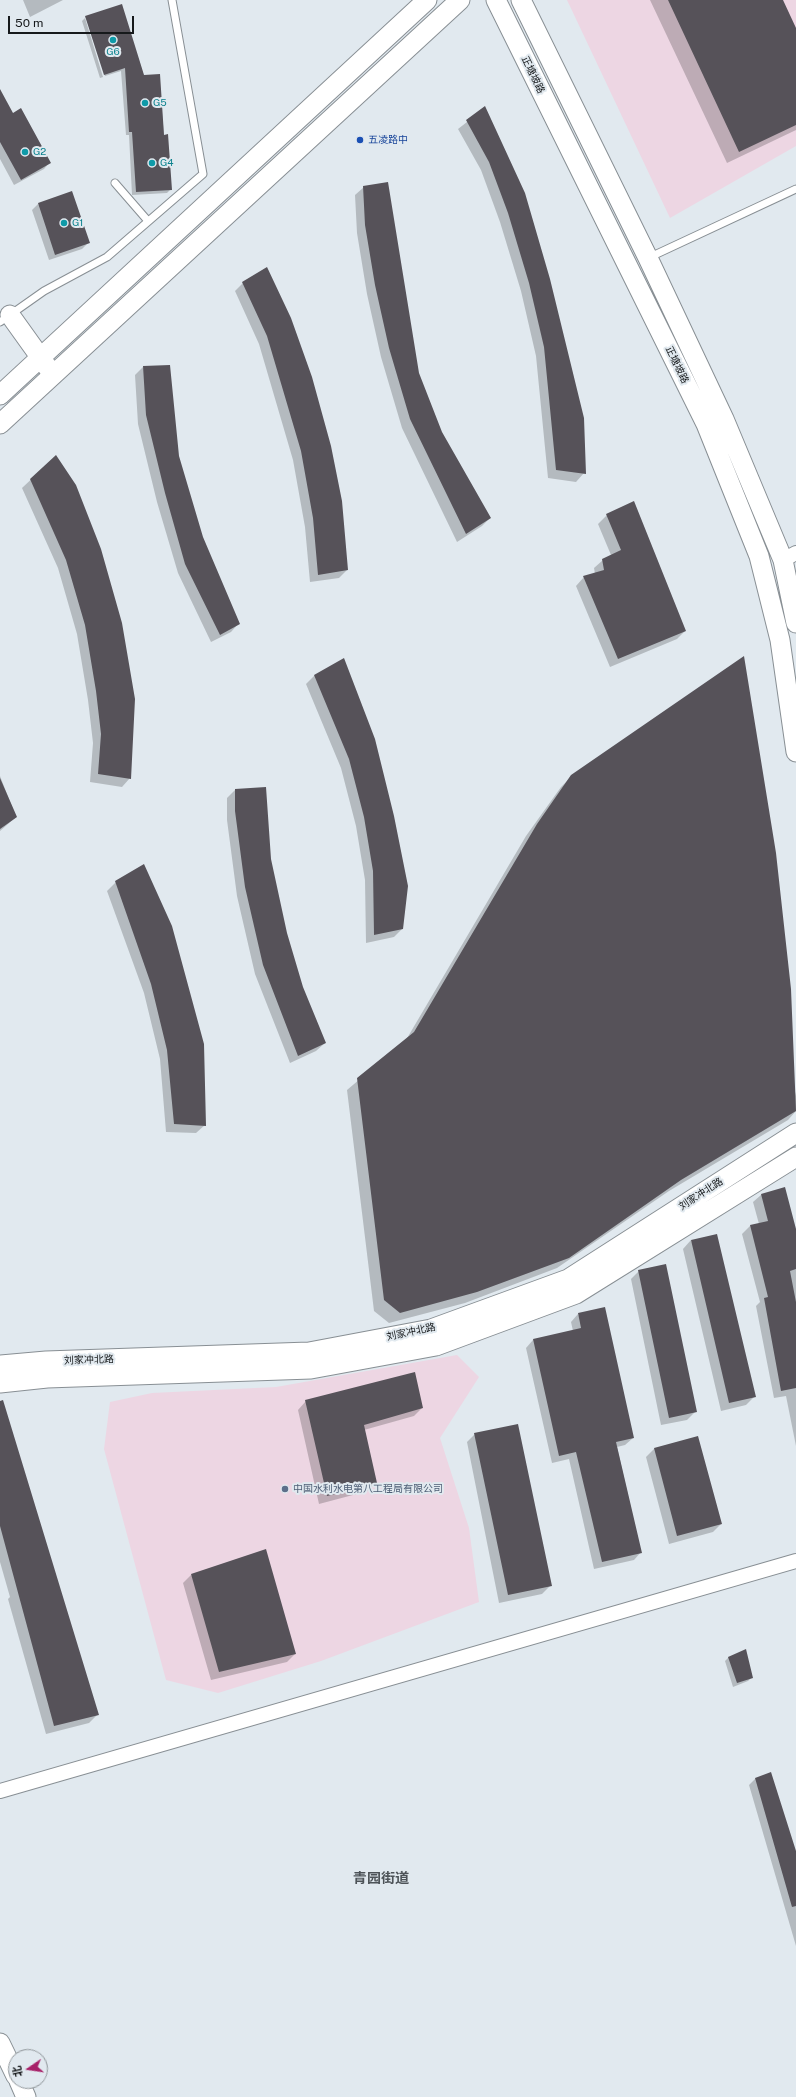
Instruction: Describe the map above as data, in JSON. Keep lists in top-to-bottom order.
{
  "streets": {
    "street": ["正塘坡路", "刘家冲北路"]
  },
  "districts": ["青园街道"],
  "places": [
    "G6",
    "G5",
    "五凌路中",
    "G2",
    "G4",
    "G1",
    "中国水利水电第八工程局有限公司"
  ],
  "scale_bar": "50 m",
  "north": "left"
}
